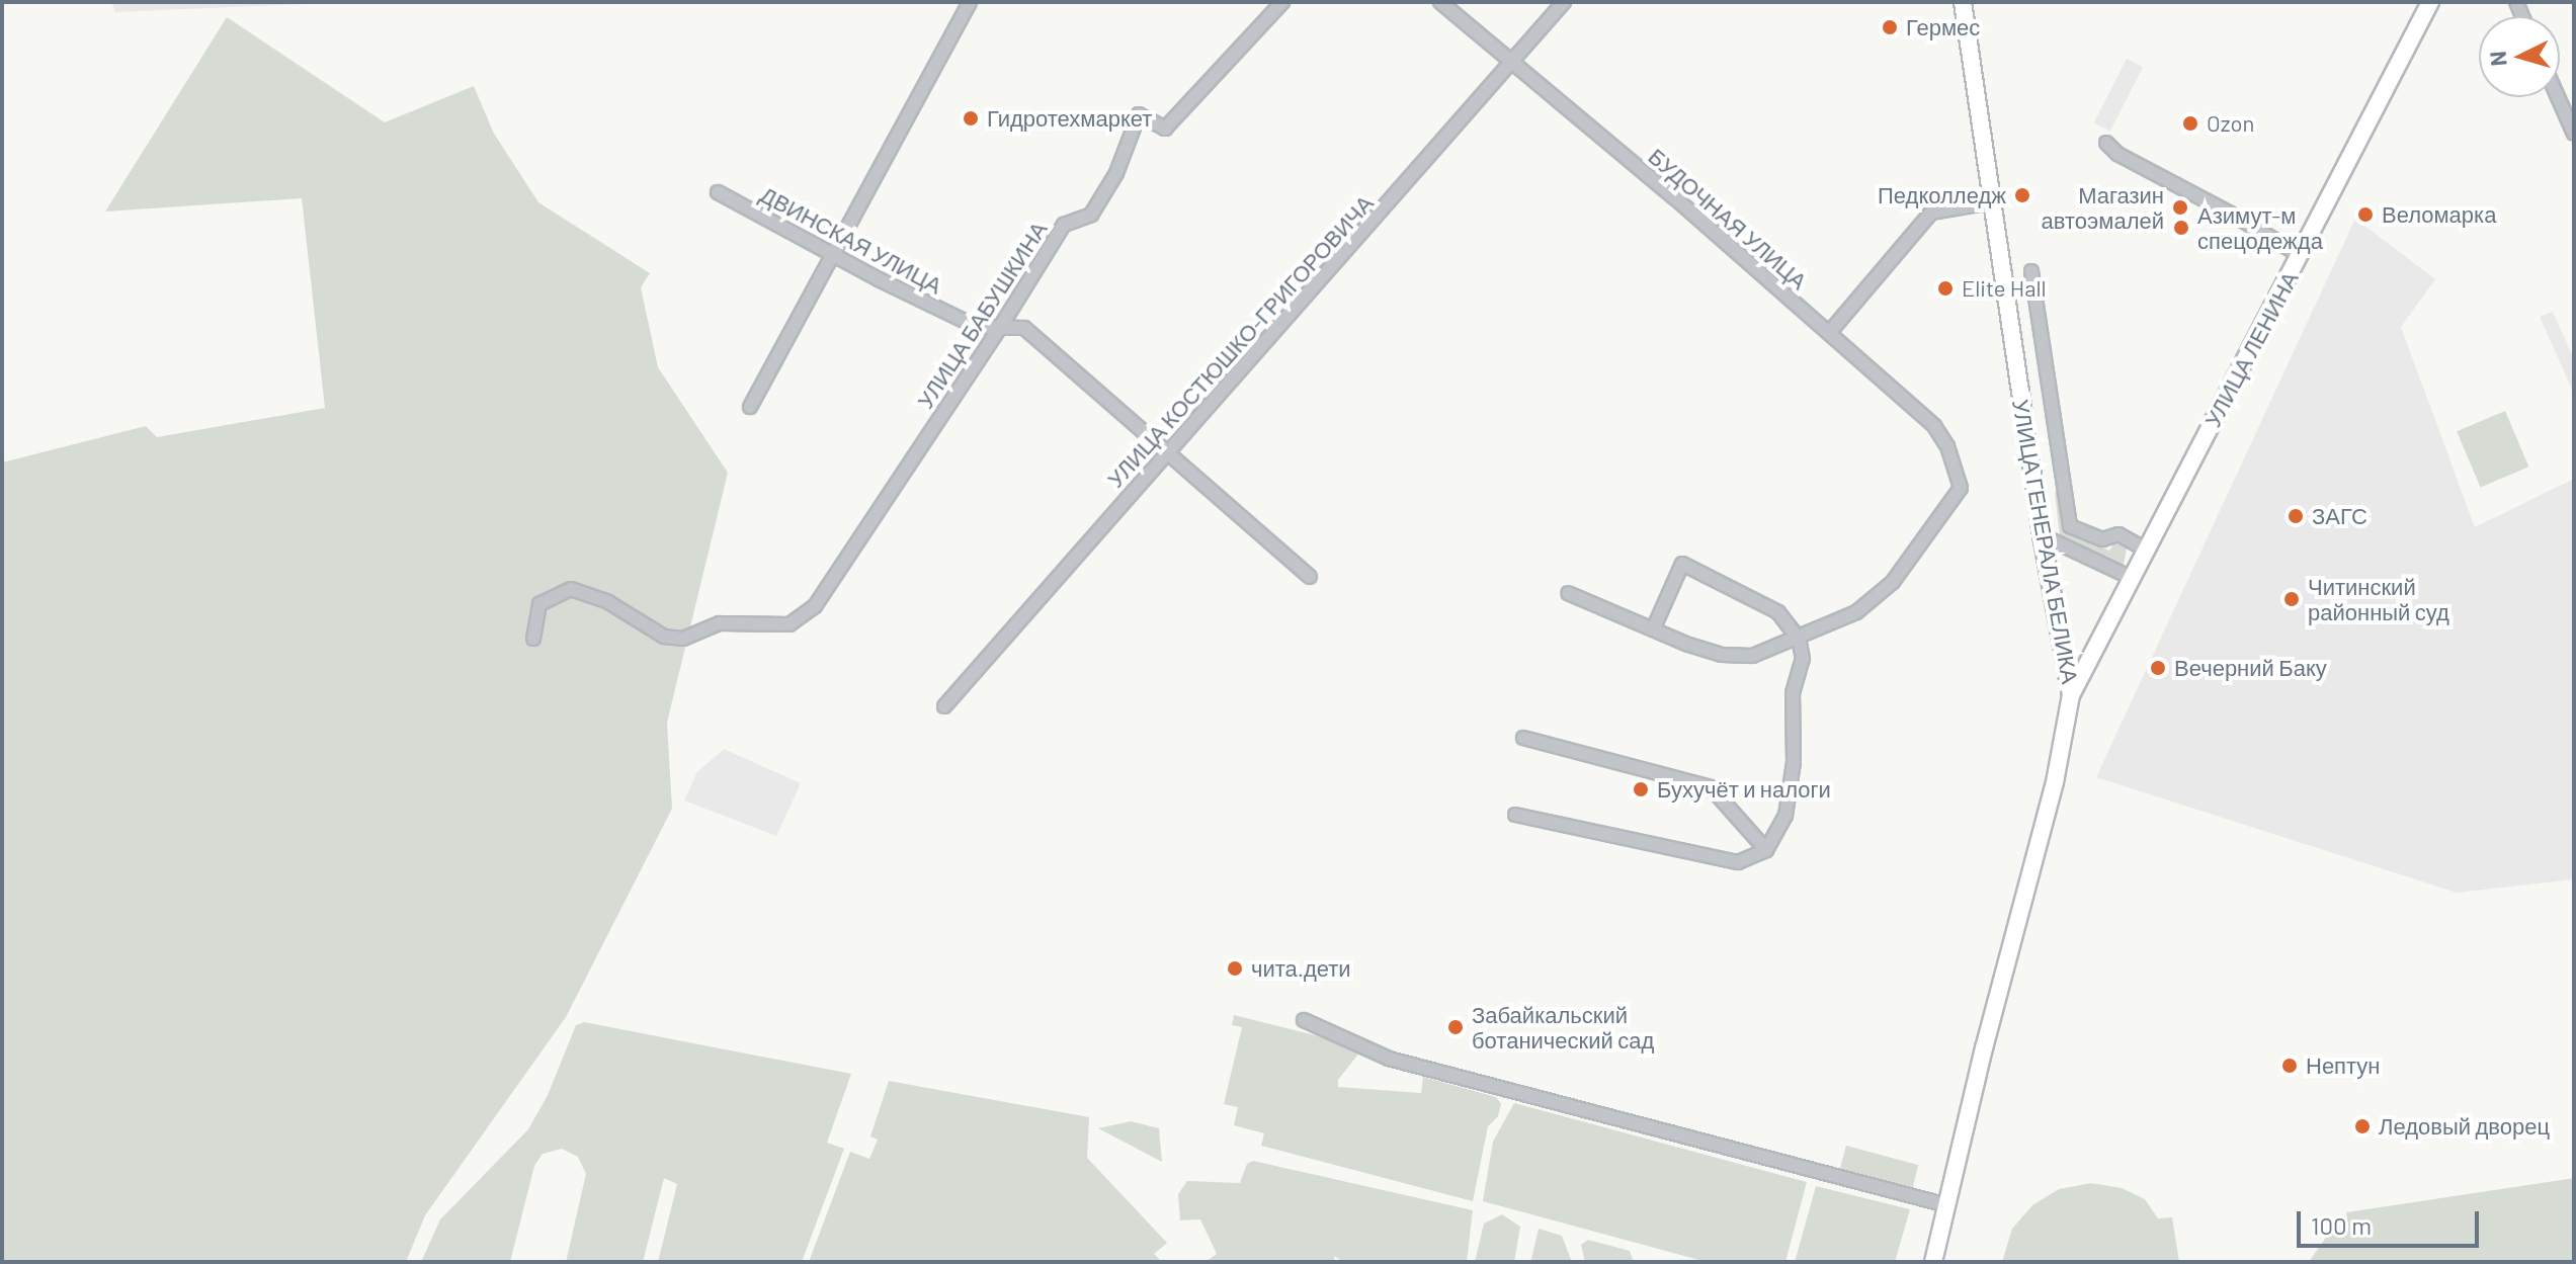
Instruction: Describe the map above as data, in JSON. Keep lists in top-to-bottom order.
{
  "streets": {
    "main road": ["УЛИЦА ЛЕНИНА", "УЛИЦА ГЕНЕРАЛА БЕЛИКА"],
    "street": [
      "БУДОЧНАЯ УЛИЦА",
      "ДВИНСКАЯ УЛИЦА",
      "УЛИЦА БАБУШКИНА",
      "УЛИЦА КОСТЮШКО-ГРИГОРОВИЧА"
    ]
  },
  "crossings": [
    ["БУДОЧНАЯ УЛИЦА", "УЛИЦА КОСТЮШКО-ГРИГОРОВИЧА"],
    ["ДВИНСКАЯ УЛИЦА", "УЛИЦА БАБУШКИНА"],
    ["ДВИНСКАЯ УЛИЦА", "УЛИЦА КОСТЮШКО-ГРИГОРОВИЧА"],
    ["УЛИЦА ЛЕНИНА", "УЛИЦА ГЕНЕРАЛА БЕЛИКА"]
  ],
  "places": [
    "Гермес",
    "Гидротехмаркет",
    "Ozon",
    "Педколледж",
    "Магазин автоэмалей",
    "Веломарка",
    "Азимут-м спецодежда",
    "Elite Hall",
    "ЗАГС",
    "Читинский районный суд",
    "Вечерний Баку",
    "Бухучёт и налоги",
    "чита.дети",
    "Забайкальский ботанический сад",
    "Нептун",
    "Ледовый дворец"
  ],
  "scale_bar": "100 m",
  "north": "left"
}
